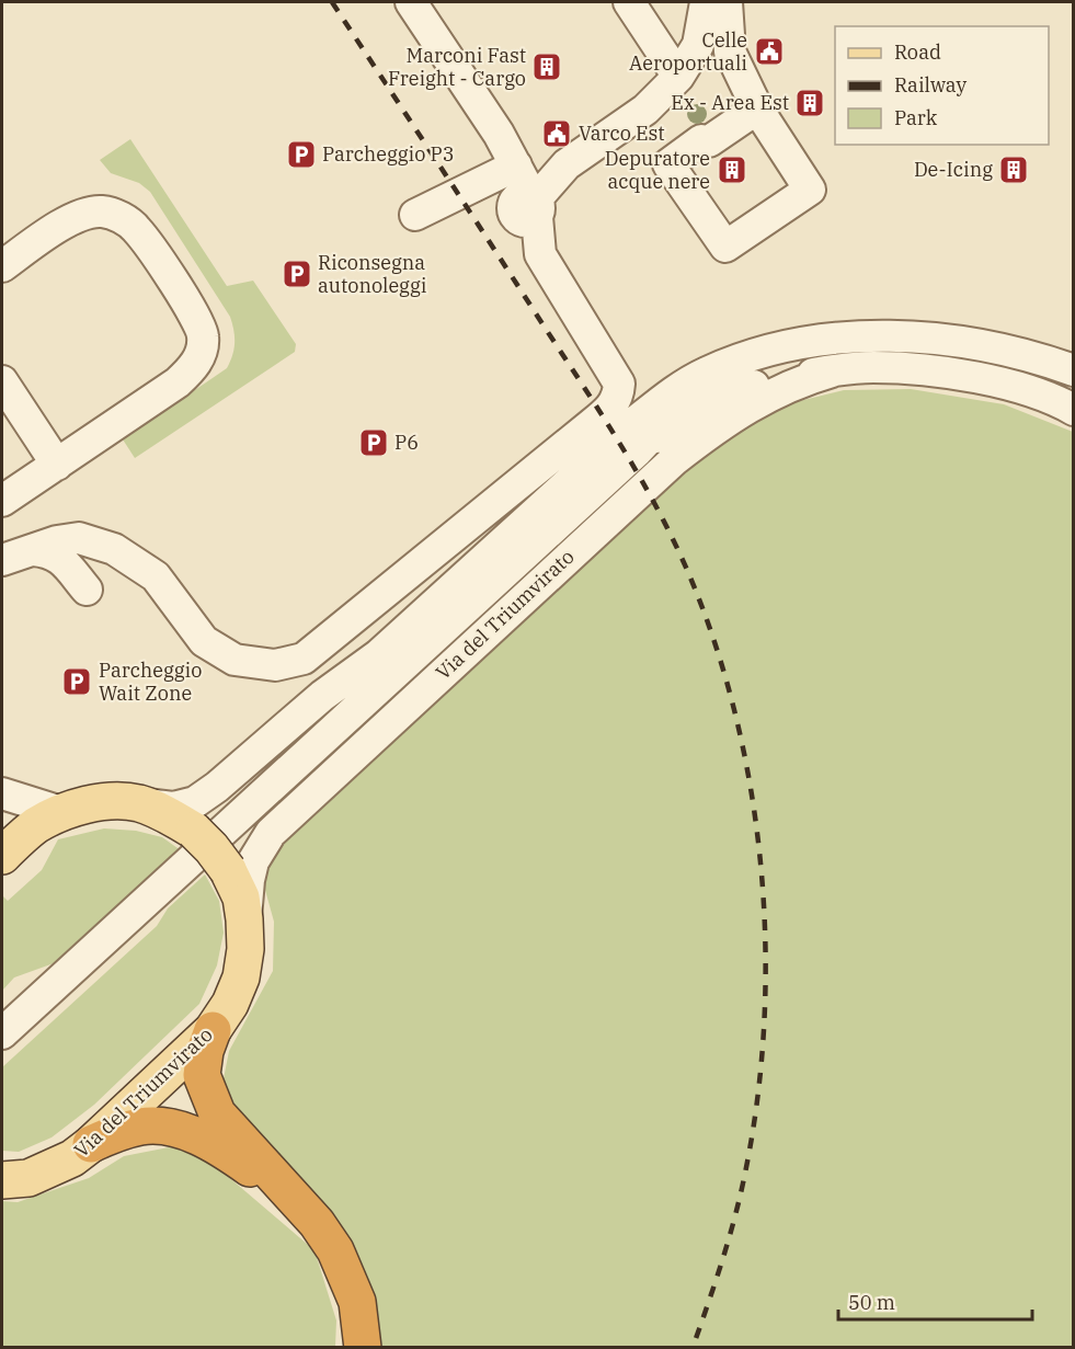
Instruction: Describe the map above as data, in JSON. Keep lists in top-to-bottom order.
{
  "streets": {
    "main road": ["Via del Triumvirato"]
  },
  "places": {
    "public building": ["Celle Aeroportuali", "Varco Est"],
    "building": [
      "Marconi Fast Freight - Cargo",
      "Ex - Area Est",
      "Depuratore acque nere",
      "De-Icing"
    ],
    "parking": [
      "Parcheggio P3",
      "Riconsegna autonoleggi",
      "P6",
      "Parcheggio Wait Zone"
    ]
  },
  "legend": ["Road", "Railway", "Park"],
  "scale_bar": "50 m"
}
